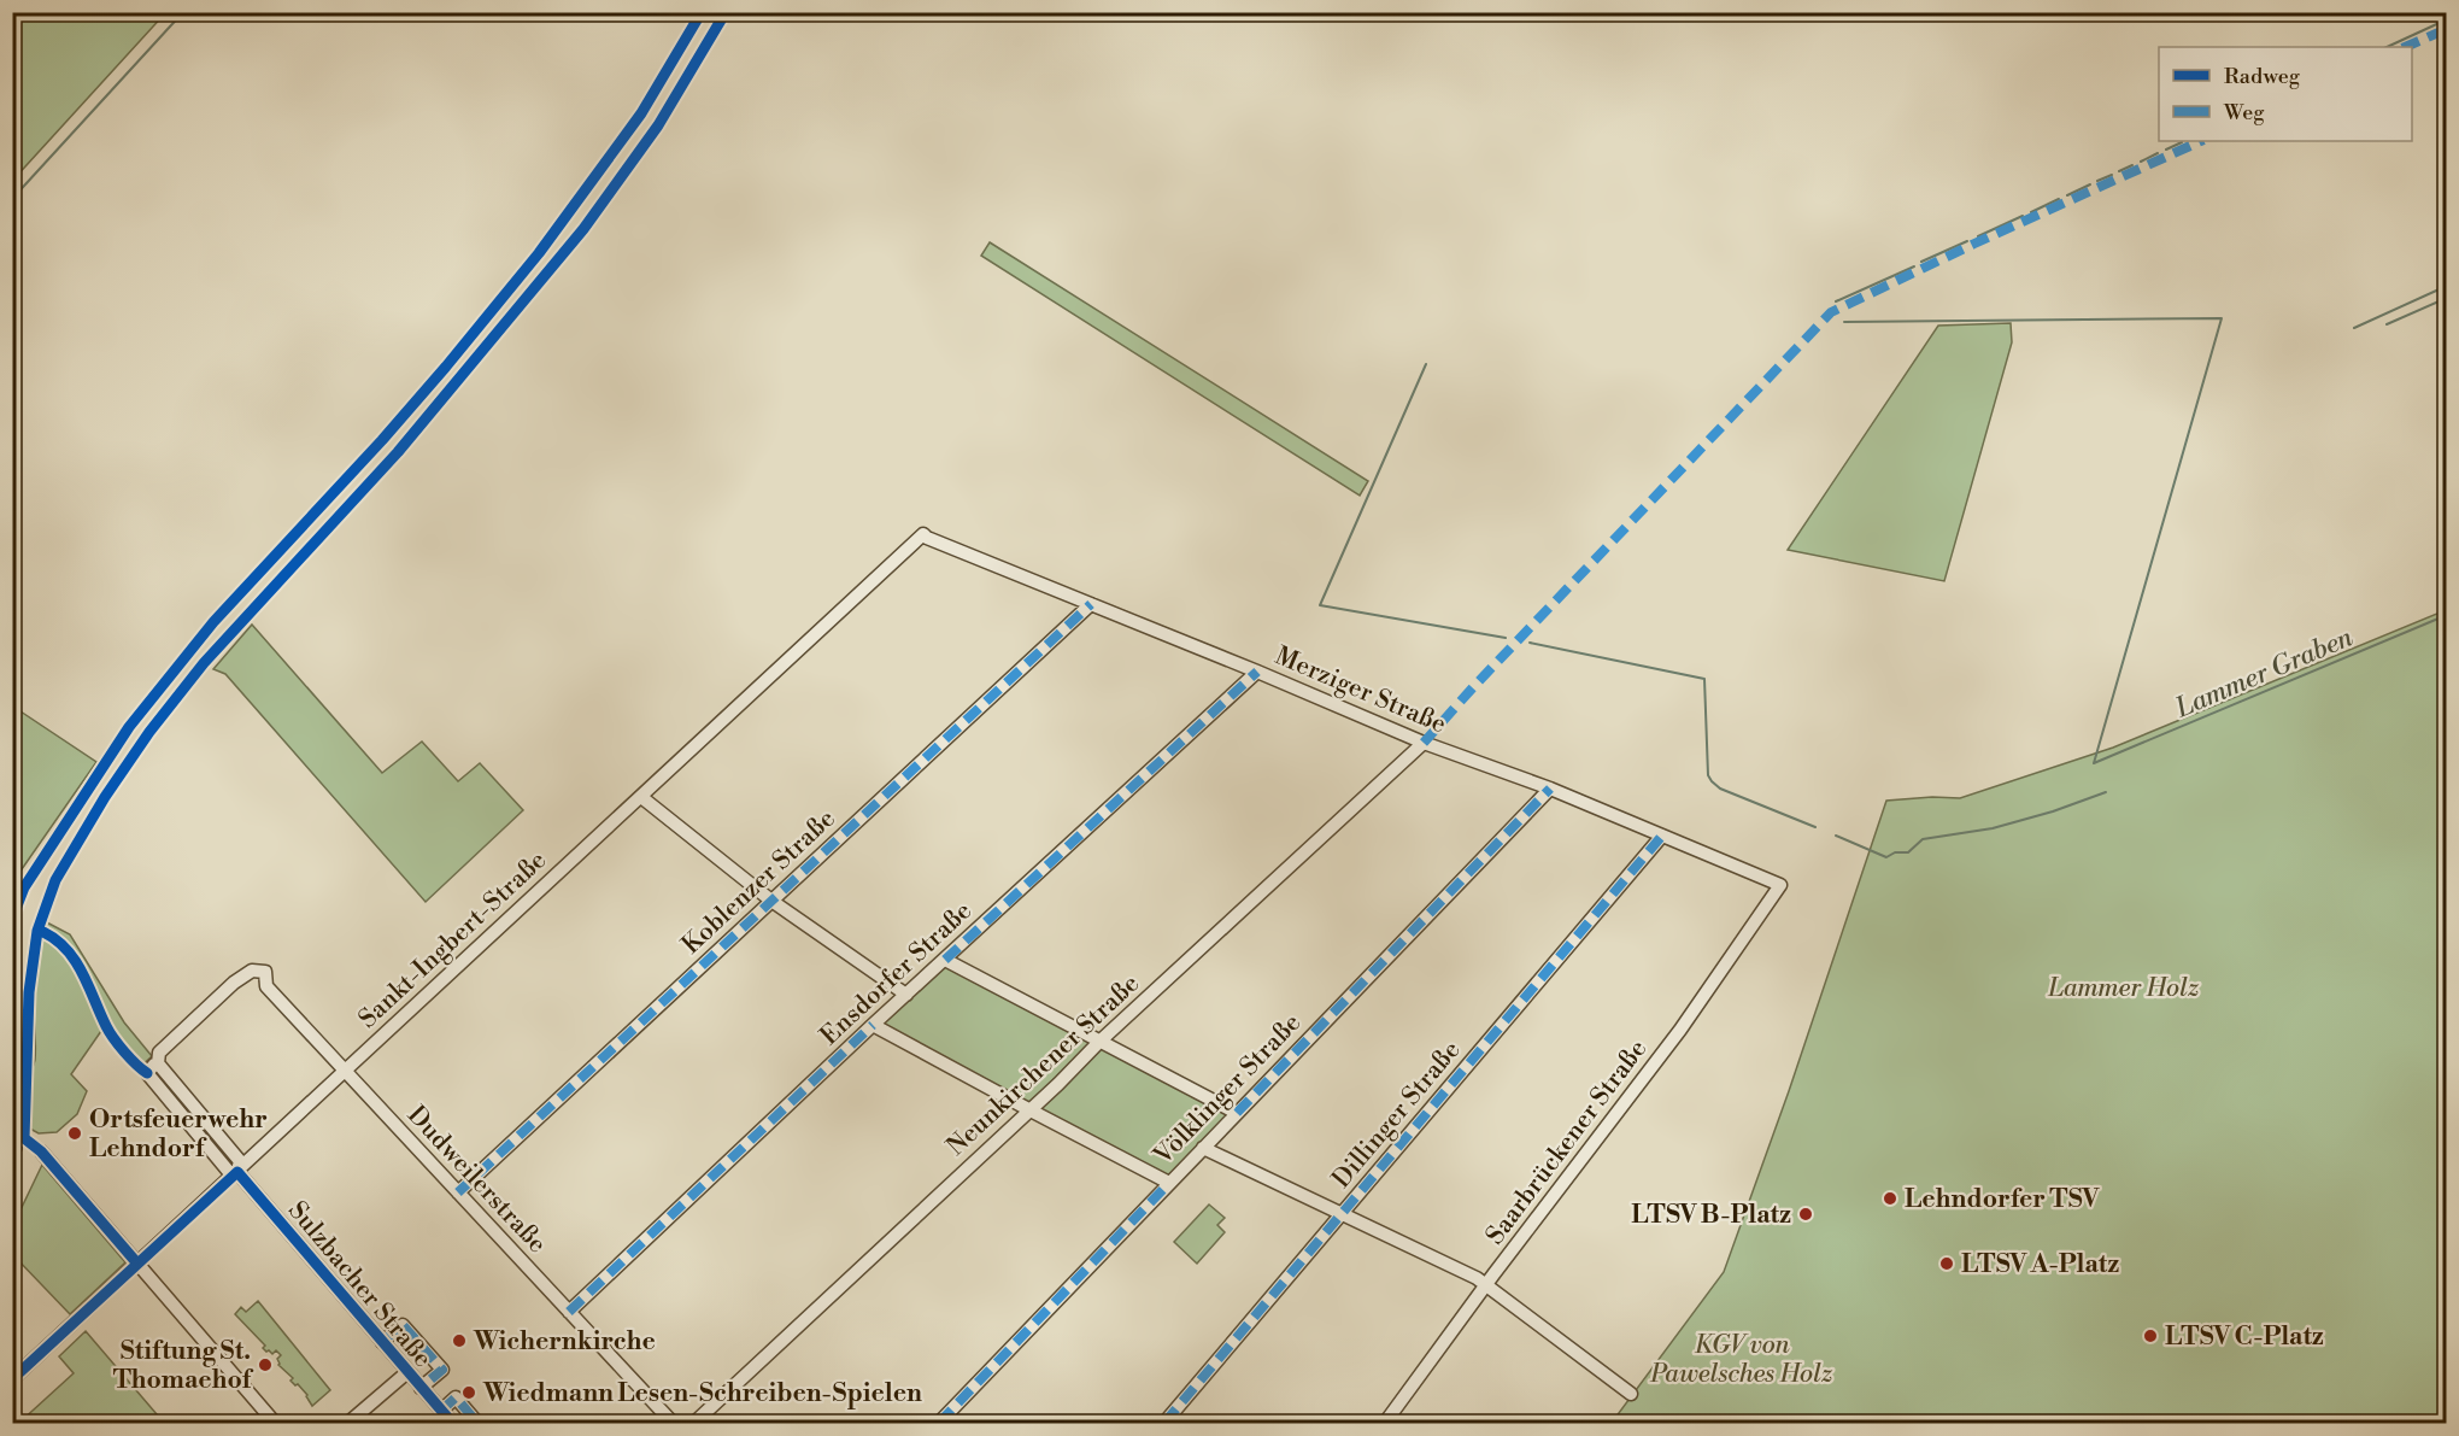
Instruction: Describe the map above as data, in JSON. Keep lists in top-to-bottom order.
{
  "streets": {
    "street": [
      "Merziger Straße",
      "Koblenzer Straße",
      "Sankt-Ingbert-Straße",
      "Ensdorfer Straße",
      "Neunkirchener Straße",
      "Völklinger Straße",
      "Dillinger Straße",
      "Saarbrückener Straße",
      "Dudweilerstraße",
      "Sulzbacher Straße"
    ]
  },
  "crossings": [
    ["Merziger Straße", "Koblenzer Straße"],
    ["Merziger Straße", "Sankt-Ingbert-Straße"],
    ["Merziger Straße", "Ensdorfer Straße"],
    ["Merziger Straße", "Neunkirchener Straße"],
    ["Merziger Straße", "Völklinger Straße"],
    ["Merziger Straße", "Dillinger Straße"],
    ["Merziger Straße", "Saarbrückener Straße"],
    ["Koblenzer Straße", "Dudweilerstraße"],
    ["Sankt-Ingbert-Straße", "Dudweilerstraße"],
    ["Sankt-Ingbert-Straße", "Sulzbacher Straße"],
    ["Ensdorfer Straße", "Dudweilerstraße"],
    ["Dudweilerstraße", "Sulzbacher Straße"]
  ],
  "water": ["Lammer Graben"],
  "parks": ["Lammer Holz", "KGV von Pawelsches Holz"],
  "places": [
    "Ortsfeuerwehr Lehndorf",
    "Lehndorfer TSV",
    "LTSV B-Platz",
    "LTSV A-Platz",
    "LTSV C-Platz",
    "Wichernkirche",
    "Stiftung St. Thomaehof",
    "Wiedmann Lesen-Schreiben-Spielen"
  ],
  "legend": ["Radweg", "Weg"]
}
